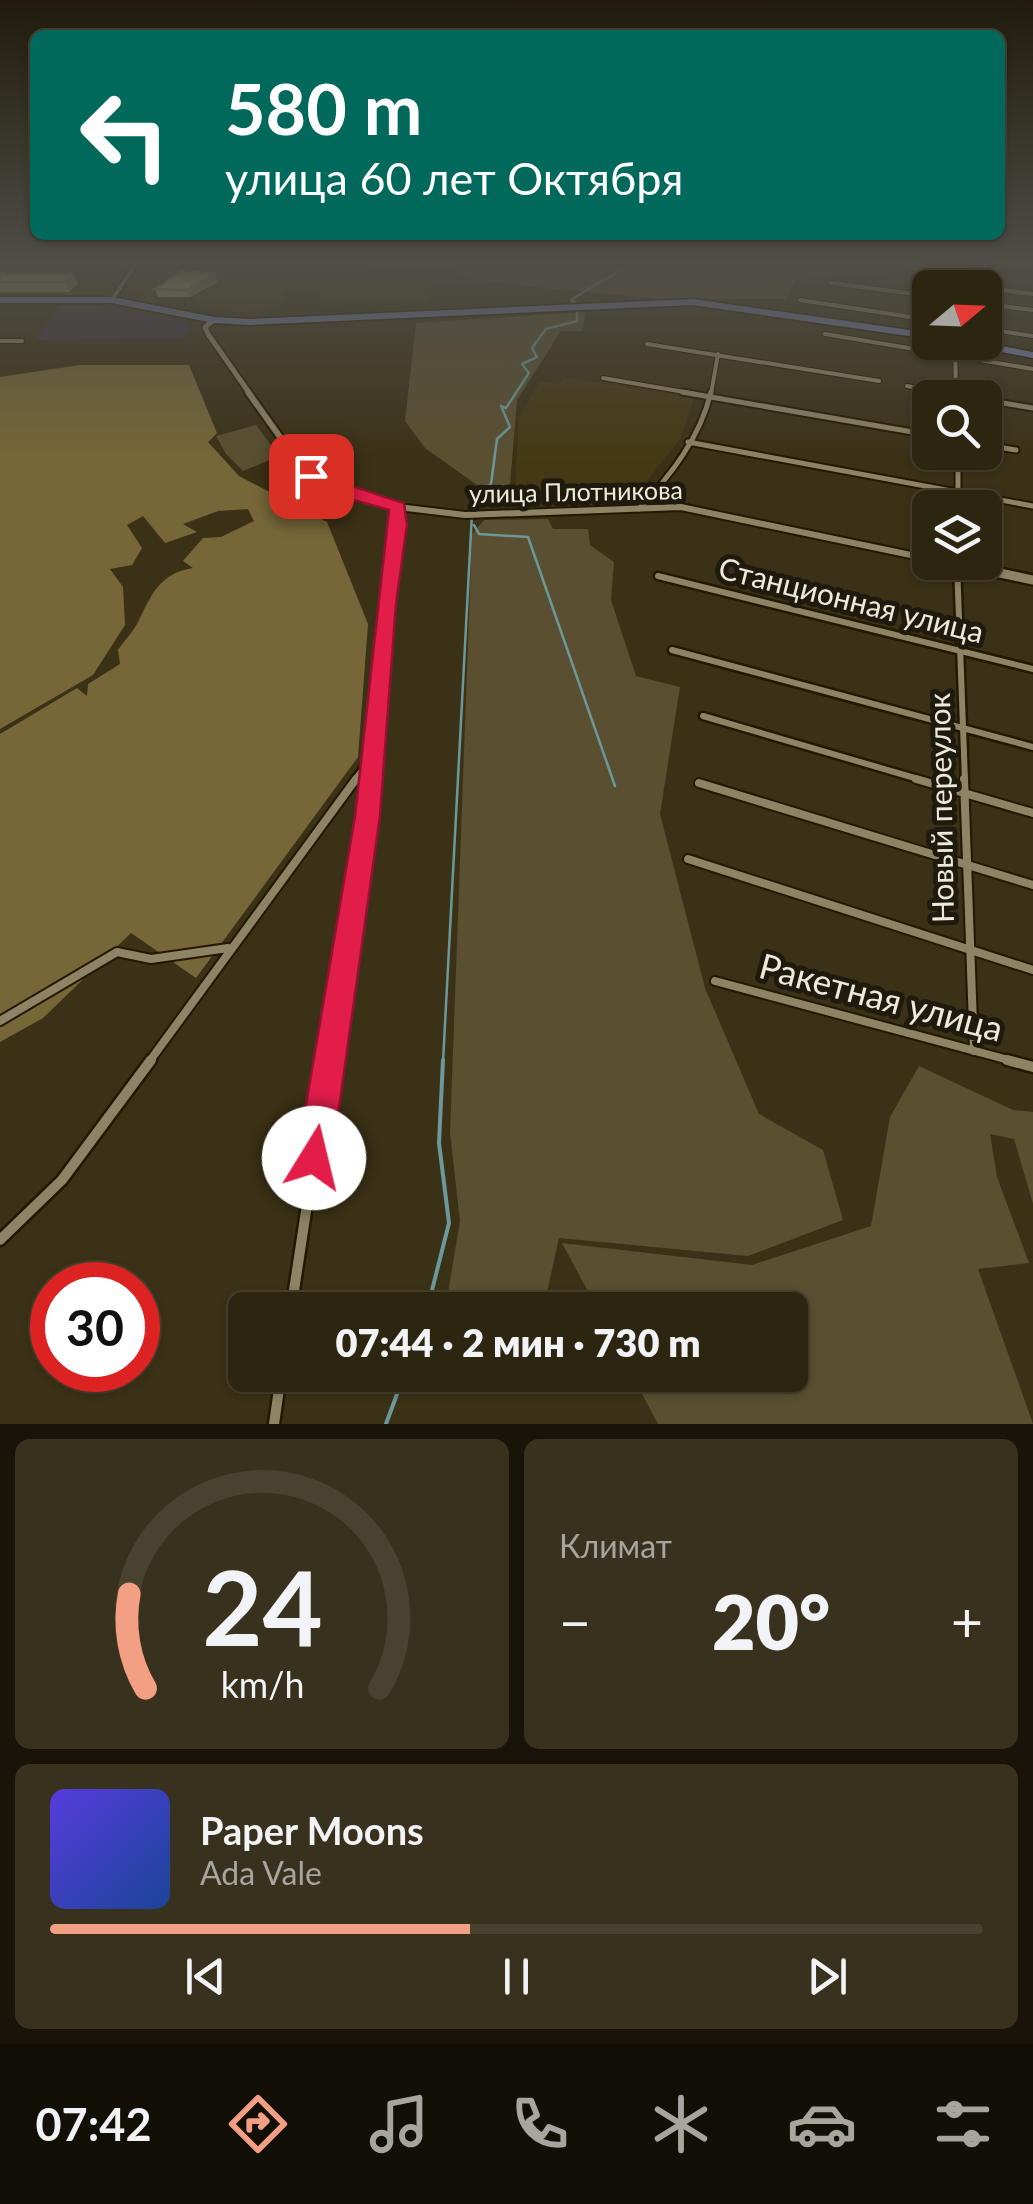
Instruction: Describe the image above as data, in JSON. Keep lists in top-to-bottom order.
{
  "streets": {
    "street": [
      "улица Плотникова",
      "Станционная улица",
      "Новый переулок",
      "Ракетная улица"
    ]
  },
  "crossings": [
    ["Станционная улица", "Новый переулок"],
    ["Новый переулок", "Ракетная улица"]
  ],
  "north": "right",
  "page": {
    "turn": ["580 m", "улица 60 лет Октября"],
    "limit": "30",
    "trip": "07:44 · 2 мин · 730 m",
    "tile": "Климат",
    "heat": ["−", "20°", "+"],
    "song": ["Paper Moons", "Ada Vale"],
    "tabs": "07:42",
    "gauge": ["24", "km/h"]
  }
}
